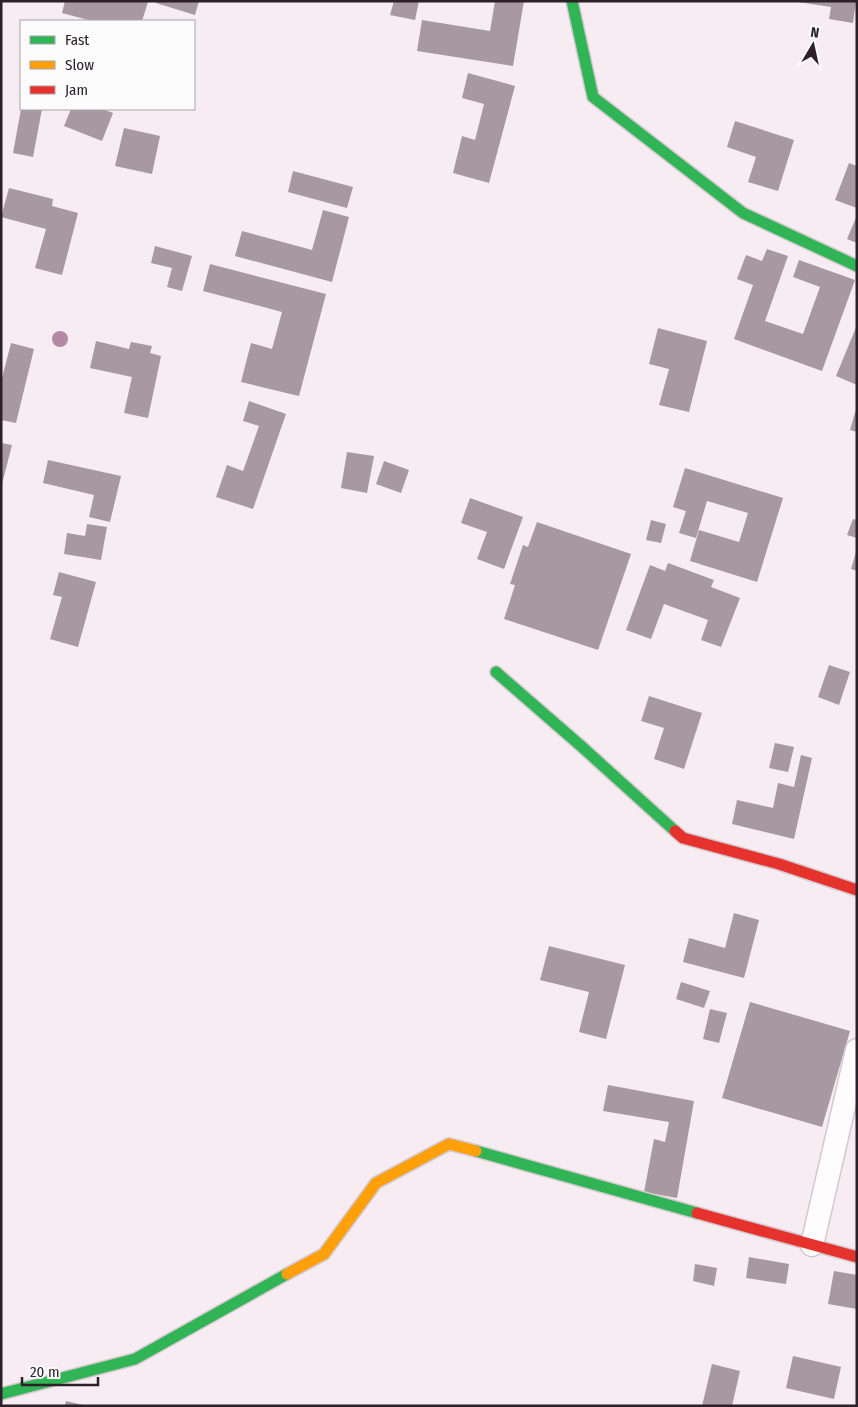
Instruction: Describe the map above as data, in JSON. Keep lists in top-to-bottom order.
{
  "legend": ["Fast", "Slow", "Jam"],
  "scale_bar": "20 m",
  "north": "top"
}
